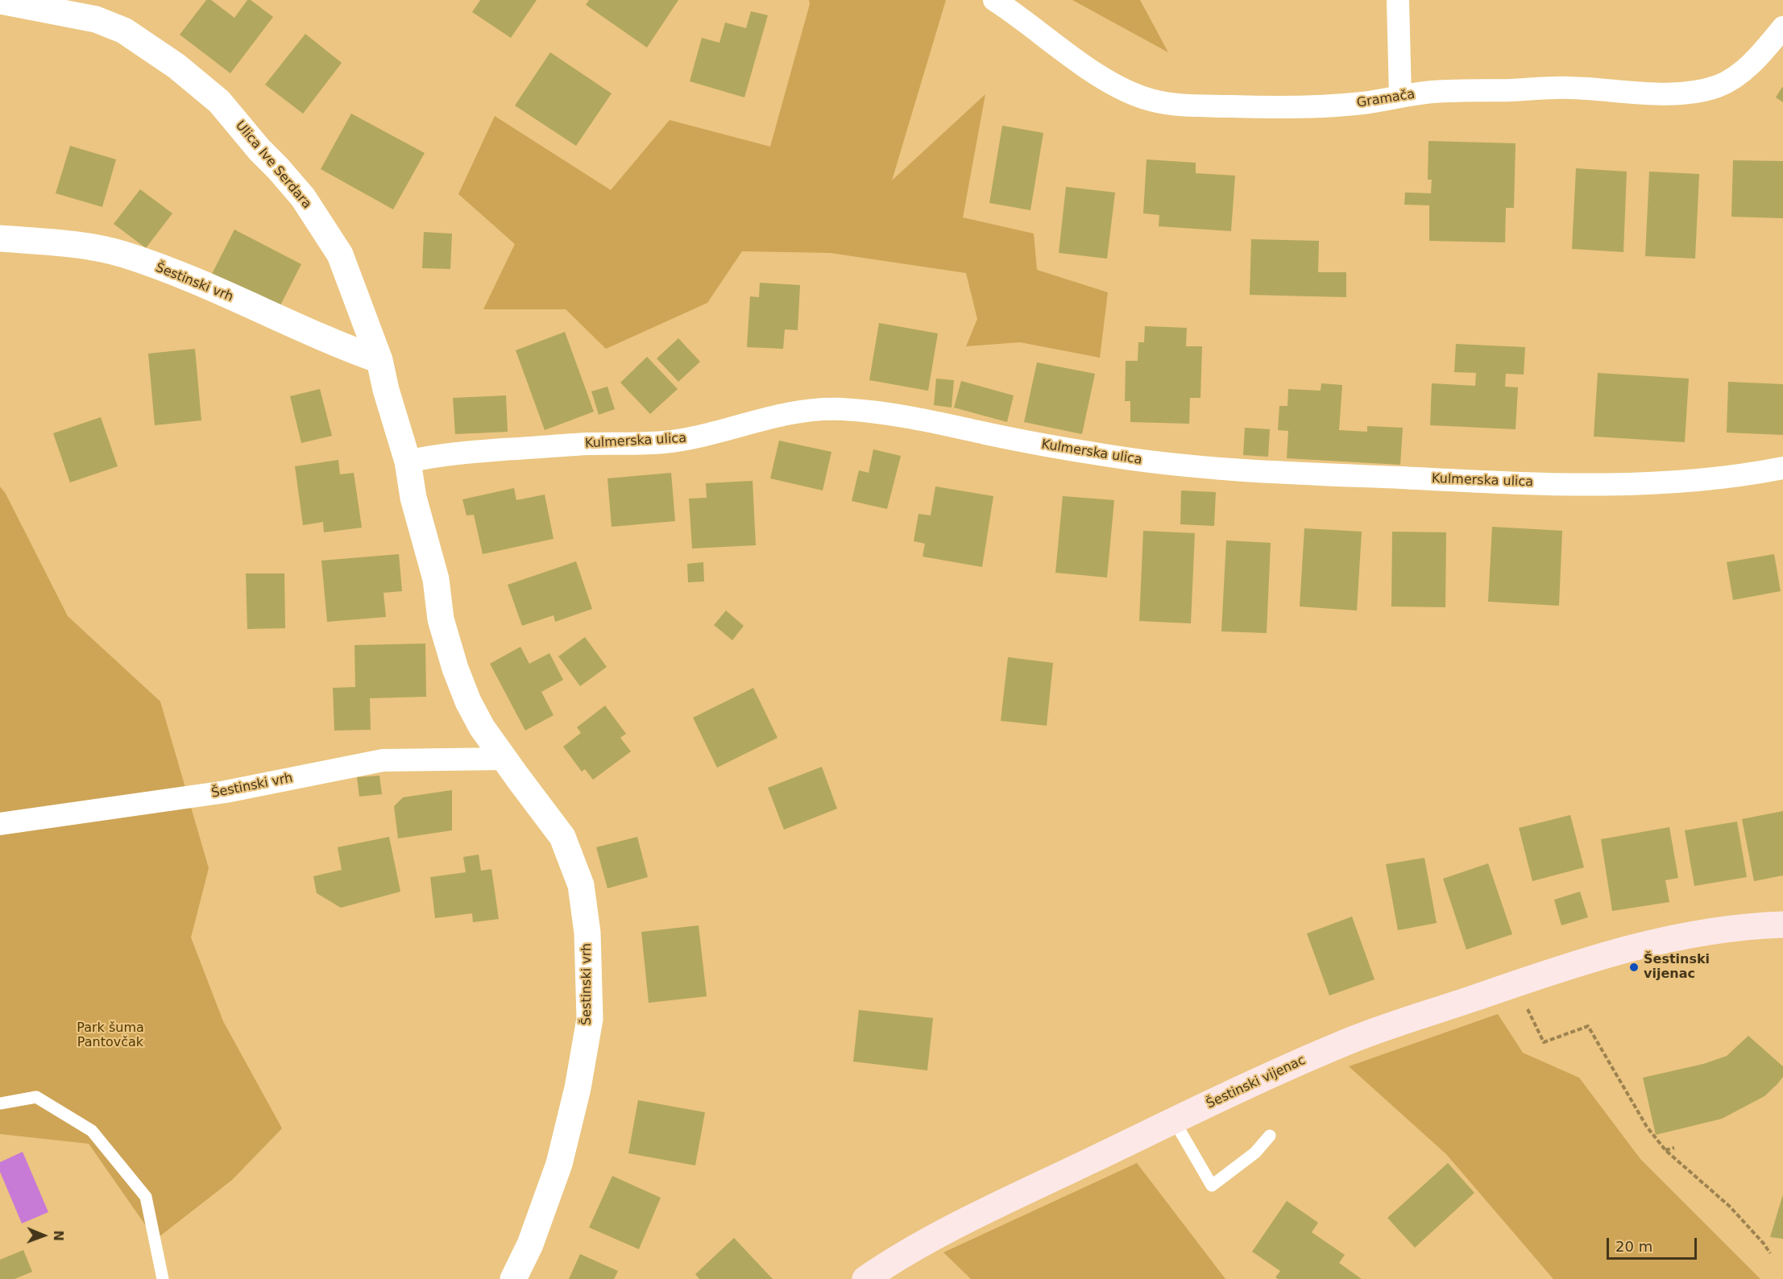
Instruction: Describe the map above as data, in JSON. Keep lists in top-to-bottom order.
{
  "streets": {
    "main road": ["Šestinski vijenac"],
    "street": [
      "Gramača",
      "Ulica Ive Serdara",
      "Šestinski vrh",
      "Kulmerska ulica"
    ]
  },
  "crossings": [
    ["Ulica Ive Serdara", "Šestinski vrh"],
    ["Ulica Ive Serdara", "Kulmerska ulica"],
    ["Šestinski vrh", "Kulmerska ulica"]
  ],
  "parks": ["Park šuma Pantovčak"],
  "places": ["Šestinski vijenac"],
  "scale_bar": "20 m",
  "north": "right"
}
